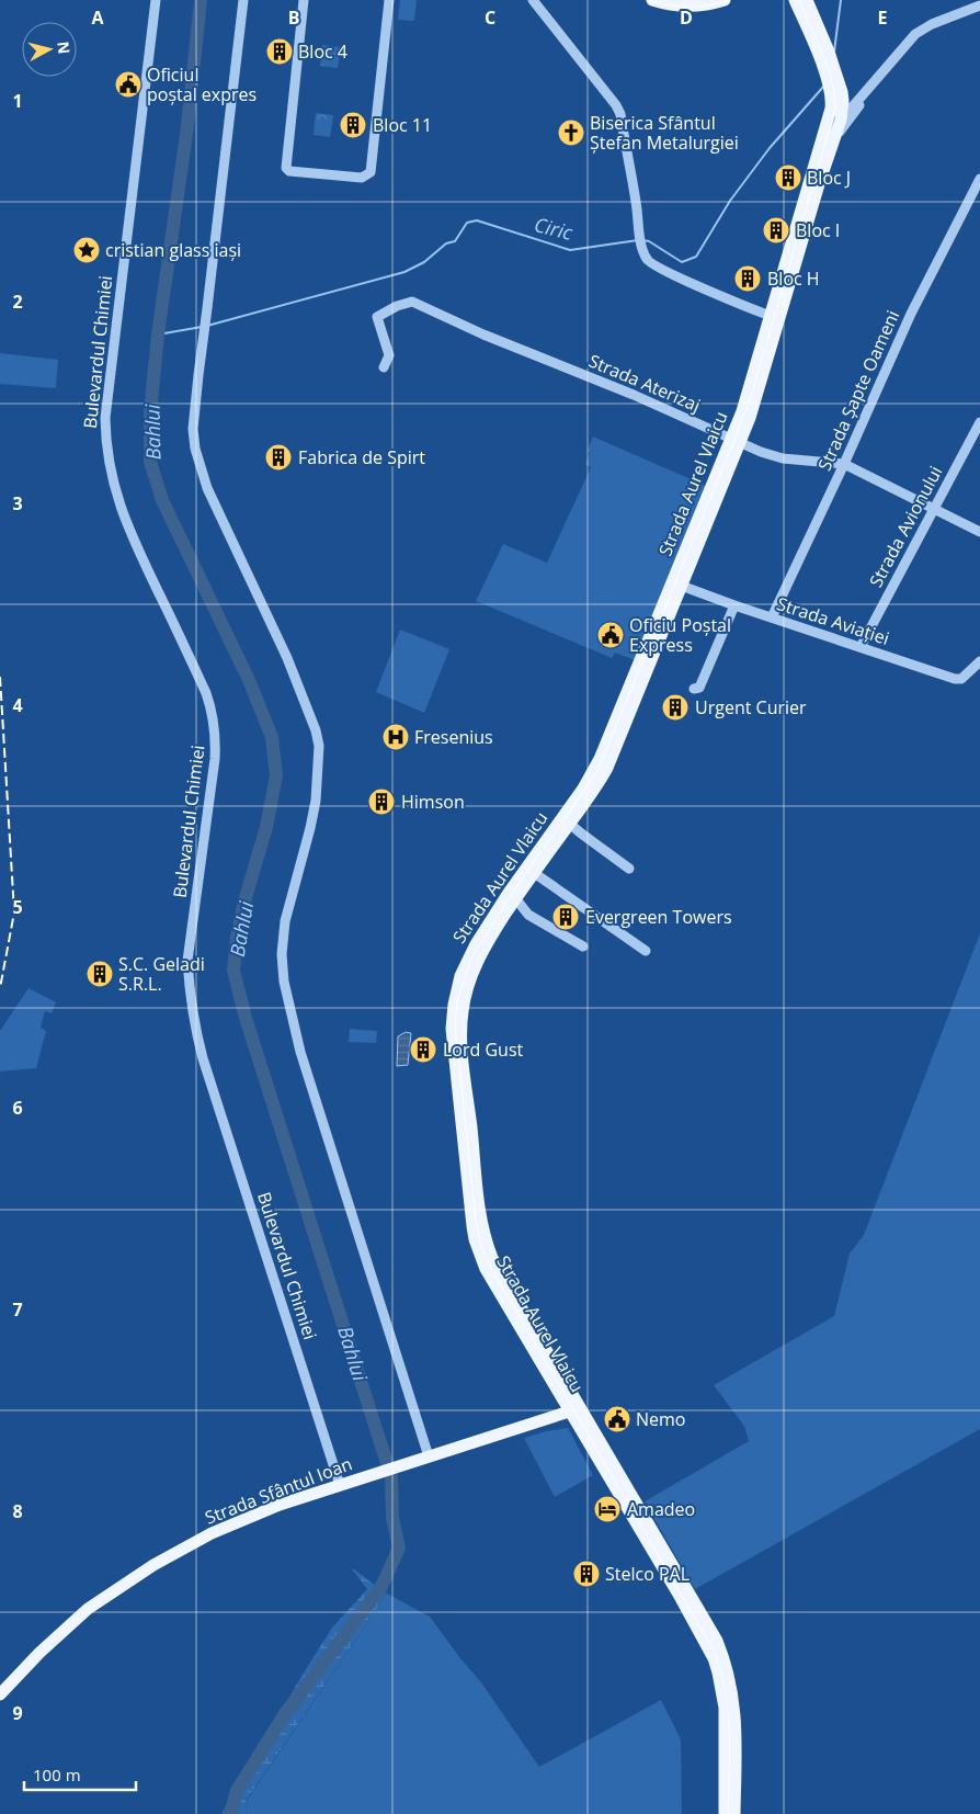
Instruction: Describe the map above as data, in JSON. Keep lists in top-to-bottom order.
{
  "streets": {
    "main road": ["Strada Aurel Vlaicu", "Strada Sfântul Ioan"],
    "street": [
      "Bulevardul Chimiei",
      "Strada Aterizaj",
      "Strada Șapte Oameni",
      "Strada Avionului",
      "Strada Aviației"
    ]
  },
  "crossings": [
    ["Bulevardul Chimiei", "Strada Sfântul Ioan"],
    ["Strada Aterizaj", "Strada Șapte Oameni"],
    ["Strada Aterizaj", "Strada Aurel Vlaicu"],
    ["Strada Aterizaj", "Strada Avionului"],
    ["Strada Șapte Oameni", "Strada Aviației"],
    ["Strada Aurel Vlaicu", "Strada Aviației"],
    ["Strada Aurel Vlaicu", "Strada Sfântul Ioan"],
    ["Strada Avionului", "Strada Aviației"]
  ],
  "water": ["Ciric", "Bahlui"],
  "places": {
    "building": [
      "Bloc 4",
      "Bloc 11",
      "Bloc J",
      "Bloc I",
      "Bloc H",
      "Fabrica de Spirt",
      "Urgent Curier",
      "Himson",
      "Evergreen Towers",
      "S.C. Geladi S.R.L.",
      "Lord Gust",
      "Stelco PAL"
    ],
    "public building": ["Oficiul poștal expres", "Oficiu Poștal Express", "Nemo"],
    "church": ["Biserica Sfântul Ștefan Metalurgiei"],
    "place": ["cristian glass iași"],
    "hospital": ["Fresenius"],
    "hotel": ["Amadeo"]
  },
  "scale_bar": "100 m",
  "north": "right",
  "grid": {
    "columns": [
      "A",
      "B",
      "C",
      "D",
      "E"
    ],
    "rows": [
      "1",
      "2",
      "3",
      "4",
      "5",
      "6",
      "7",
      "8",
      "9"
    ]
  }
}
